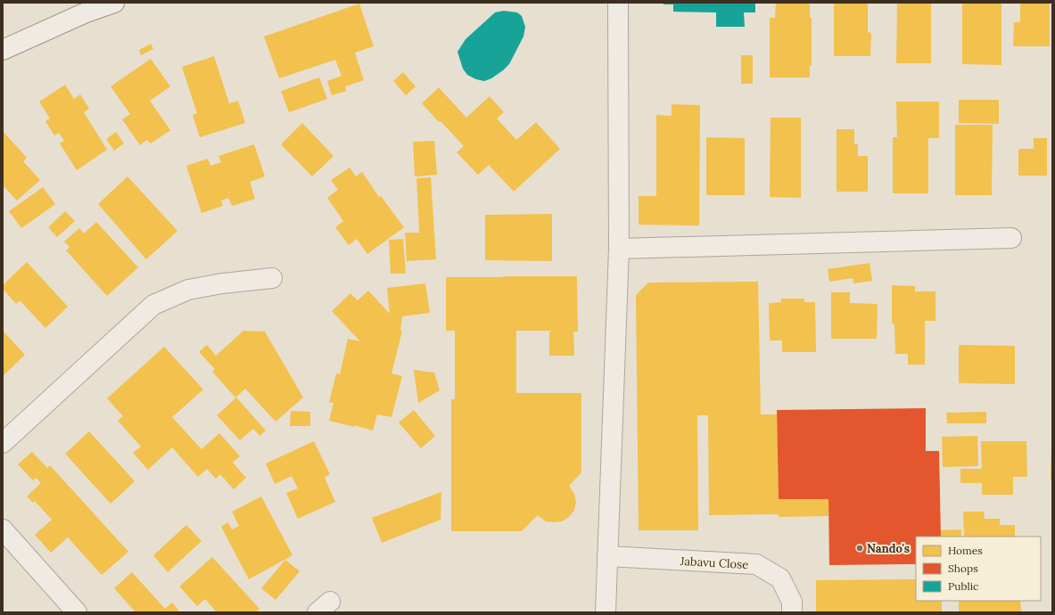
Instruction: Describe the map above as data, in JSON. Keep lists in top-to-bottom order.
{
  "streets": {
    "street": ["Jabavu Close"]
  },
  "places": ["Nando's"],
  "legend": ["Homes", "Shops", "Public"]
}
